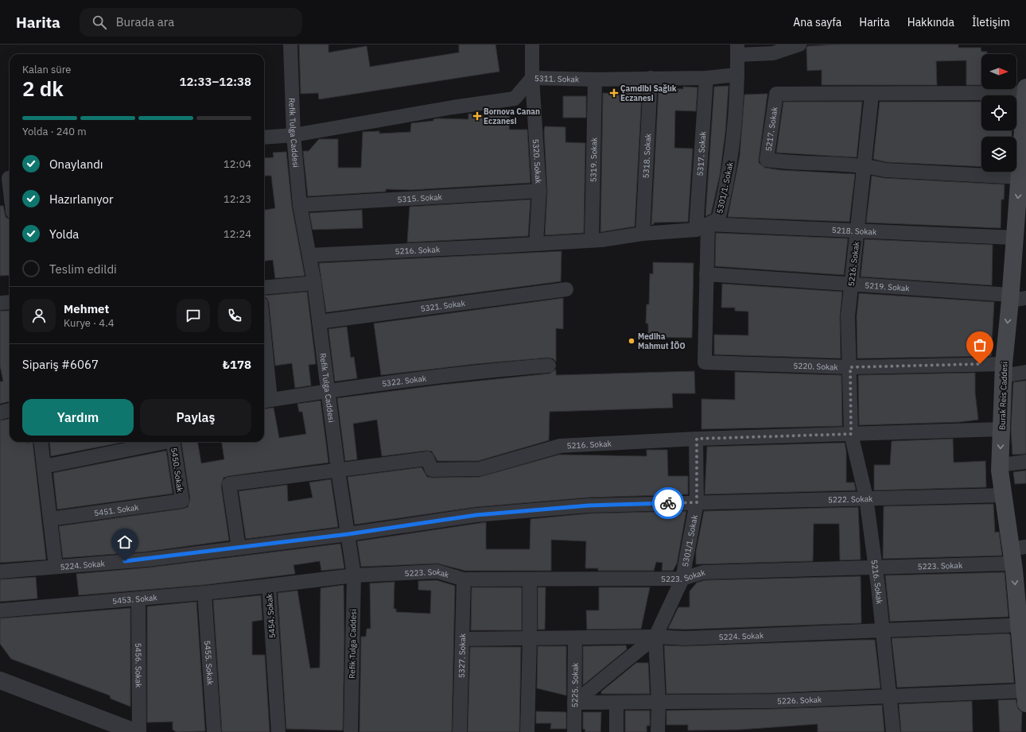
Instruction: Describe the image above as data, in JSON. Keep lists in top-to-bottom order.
{
  "streets": {
    "main road": ["Burak Reis Caddesi"],
    "street": [
      "5311. Sokak",
      "5217. Sokak",
      "Refik Tulga Caddesi",
      "5317. Sokak",
      "5318. Sokak",
      "5319. Sokak",
      "5320. Sokak",
      "5301/1. Sokak",
      "5315. Sokak",
      "5218. Sokak",
      "5216. Sokak",
      "5219. Sokak",
      "5321. Sokak",
      "5220. Sokak",
      "5322. Sokak",
      "5450. Sokak",
      "5222. Sokak",
      "5451. Sokak",
      "5224. Sokak",
      "5223. Sokak",
      "5453. Sokak",
      "5454. Sokak",
      "5327. Sokak",
      "5455. Sokak",
      "5456. Sokak",
      "5225. Sokak",
      "5226. Sokak"
    ]
  },
  "crossings": [
    ["5311. Sokak", "Refik Tulga Caddesi"],
    ["5311. Sokak", "5317. Sokak"],
    ["5311. Sokak", "5318. Sokak"],
    ["5311. Sokak", "5319. Sokak"],
    ["5311. Sokak", "5320. Sokak"],
    ["5311. Sokak", "5301/1. Sokak"],
    ["5217. Sokak", "5216. Sokak"],
    ["5217. Sokak", "Burak Reis Caddesi"],
    ["Refik Tulga Caddesi", "5315. Sokak"],
    ["Refik Tulga Caddesi", "5216. Sokak"],
    ["Refik Tulga Caddesi", "5321. Sokak"],
    ["Refik Tulga Caddesi", "5322. Sokak"],
    ["Refik Tulga Caddesi", "5224. Sokak"],
    ["Refik Tulga Caddesi", "5223. Sokak"],
    ["Refik Tulga Caddesi", "5454. Sokak"],
    ["5317. Sokak", "5301/1. Sokak"],
    ["5317. Sokak", "5218. Sokak"],
    ["5317. Sokak", "5216. Sokak"],
    ["5318. Sokak", "5216. Sokak"],
    ["5319. Sokak", "5216. Sokak"],
    ["5320. Sokak", "5315. Sokak"],
    ["5320. Sokak", "5216. Sokak"],
    ["5301/1. Sokak", "5218. Sokak"],
    ["5301/1. Sokak", "5216. Sokak"],
    ["5301/1. Sokak", "5222. Sokak"],
    ["5301/1. Sokak", "5224. Sokak"],
    ["5301/1. Sokak", "5223. Sokak"],
    ["5301/1. Sokak", "5226. Sokak"],
    ["5218. Sokak", "5216. Sokak"],
    ["5218. Sokak", "Burak Reis Caddesi"],
    ["5216. Sokak", "5219. Sokak"],
    ["5216. Sokak", "5220. Sokak"],
    ["5216. Sokak", "Burak Reis Caddesi"],
    ["5216. Sokak", "5222. Sokak"],
    ["5216. Sokak", "5224. Sokak"],
    ["5216. Sokak", "5223. Sokak"],
    ["5216. Sokak", "5226. Sokak"],
    ["5219. Sokak", "5220. Sokak"],
    ["5219. Sokak", "Burak Reis Caddesi"],
    ["5220. Sokak", "Burak Reis Caddesi"],
    ["Burak Reis Caddesi", "5222. Sokak"],
    ["Burak Reis Caddesi", "5224. Sokak"],
    ["Burak Reis Caddesi", "5223. Sokak"],
    ["Burak Reis Caddesi", "5226. Sokak"],
    ["5450. Sokak", "5451. Sokak"],
    ["5222. Sokak", "5224. Sokak"],
    ["5224. Sokak", "5327. Sokak"],
    ["5224. Sokak", "5225. Sokak"],
    ["5223. Sokak", "5454. Sokak"],
    ["5223. Sokak", "5327. Sokak"],
    ["5453. Sokak", "5454. Sokak"],
    ["5453. Sokak", "5455. Sokak"],
    ["5453. Sokak", "5456. Sokak"],
    ["5225. Sokak", "5226. Sokak"]
  ],
  "one_way": ["Burak Reis Caddesi"],
  "places": {
    "health": ["Çamdibi Sağlık Eczanesi", "Bornova Canan Eczanesi"],
    "other": ["Mediha Mahmut İÖO"]
  },
  "north": "right",
  "page": {
    "header": "Harita",
    "search": "Burada ara",
    "nav": [
      "Ana sayfa",
      "Harita",
      "Hakkında",
      "İletişim"
    ],
    "heading": ["2 dk", "Kalan süre", "12:33–12:38"],
    "panel": [
      "Mehmet",
      "Kurye · 4.4",
      "Sipariş #6067",
      "₺178"
    ],
    "bar": "Yolda · 240 m",
    "list": [
      ["Onaylandı", "12:04"],
      ["Hazırlanıyor", "12:23"],
      ["Yolda", "12:24"],
      "Teslim edildi"
    ],
    "buttons": ["Yardım", "Paylaş"]
  }
}
